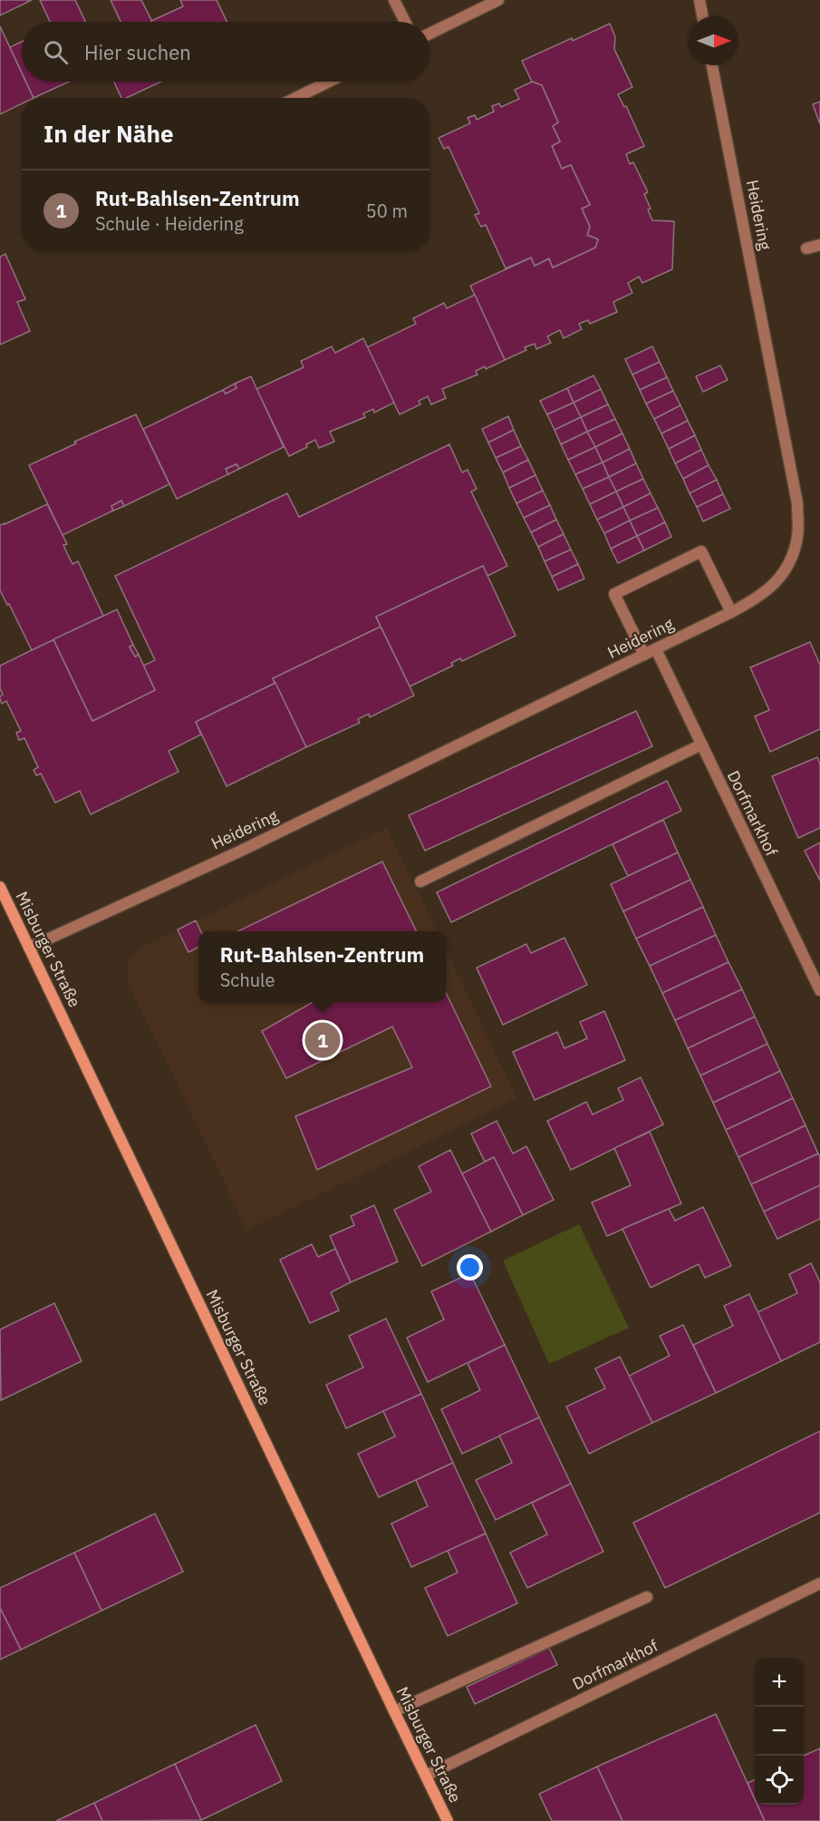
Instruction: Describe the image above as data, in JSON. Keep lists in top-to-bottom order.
{
  "streets": {
    "street": ["Heidering", "Dorfmarkhof", "Misburger Straße"]
  },
  "crossings": [
    ["Heidering", "Dorfmarkhof"],
    ["Heidering", "Misburger Straße"],
    ["Dorfmarkhof", "Misburger Straße"]
  ],
  "north": "right",
  "page": {
    "search": "Hier suchen",
    "heading": "In der Nähe",
    "list": [
      {
        "mark": "1",
        "name": "Rut-Bahlsen-Zentrum",
        "note": "Schule · Heidering",
        "value": "50 m"
      }
    ],
    "popup": ["Rut-Bahlsen-Zentrum", "Schule"],
    "pins": "1",
    "map_buttons": ["+", "−"]
  }
}
